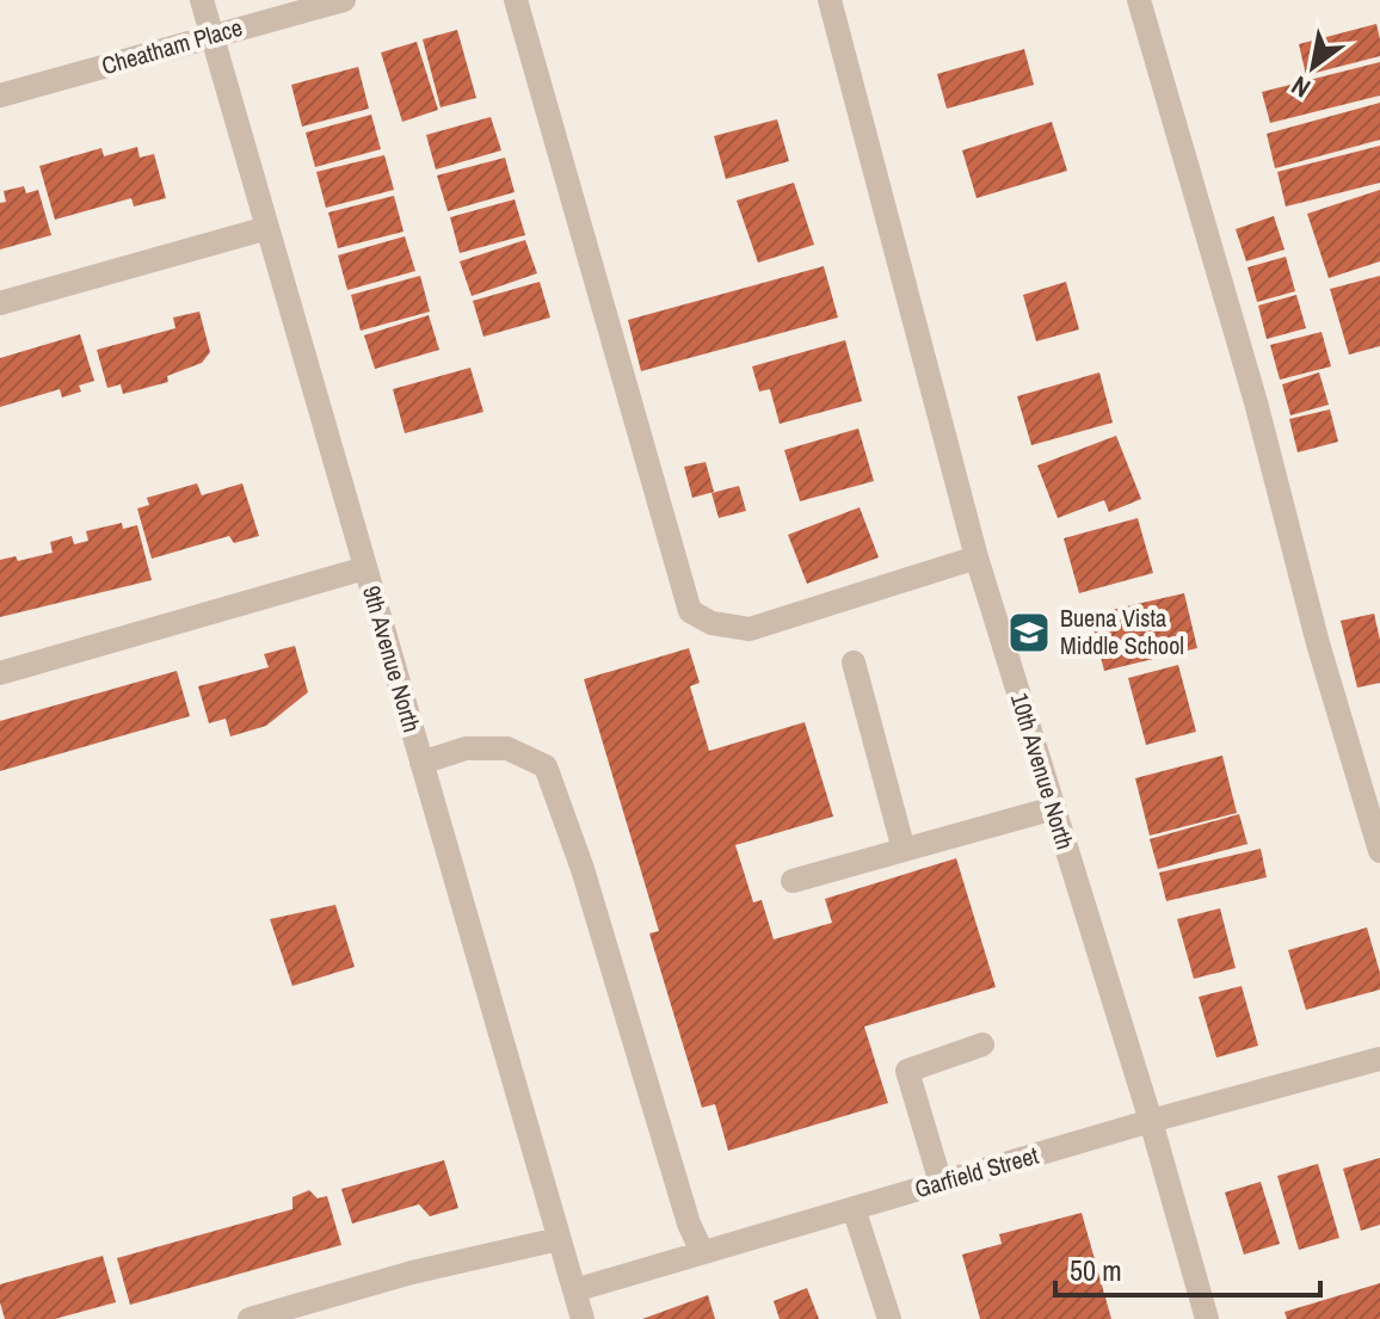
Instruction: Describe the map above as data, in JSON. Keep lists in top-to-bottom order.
{
  "streets": {
    "street": [
      "Cheatham Place",
      "9th Avenue North",
      "10th Avenue North",
      "Garfield Street"
    ]
  },
  "crossings": [
    ["Cheatham Place", "9th Avenue North"],
    ["9th Avenue North", "Garfield Street"],
    ["10th Avenue North", "Garfield Street"]
  ],
  "places": {
    "school or university": ["Buena Vista Middle School"]
  },
  "scale_bar": "50 m",
  "north": "bottom left"
}
